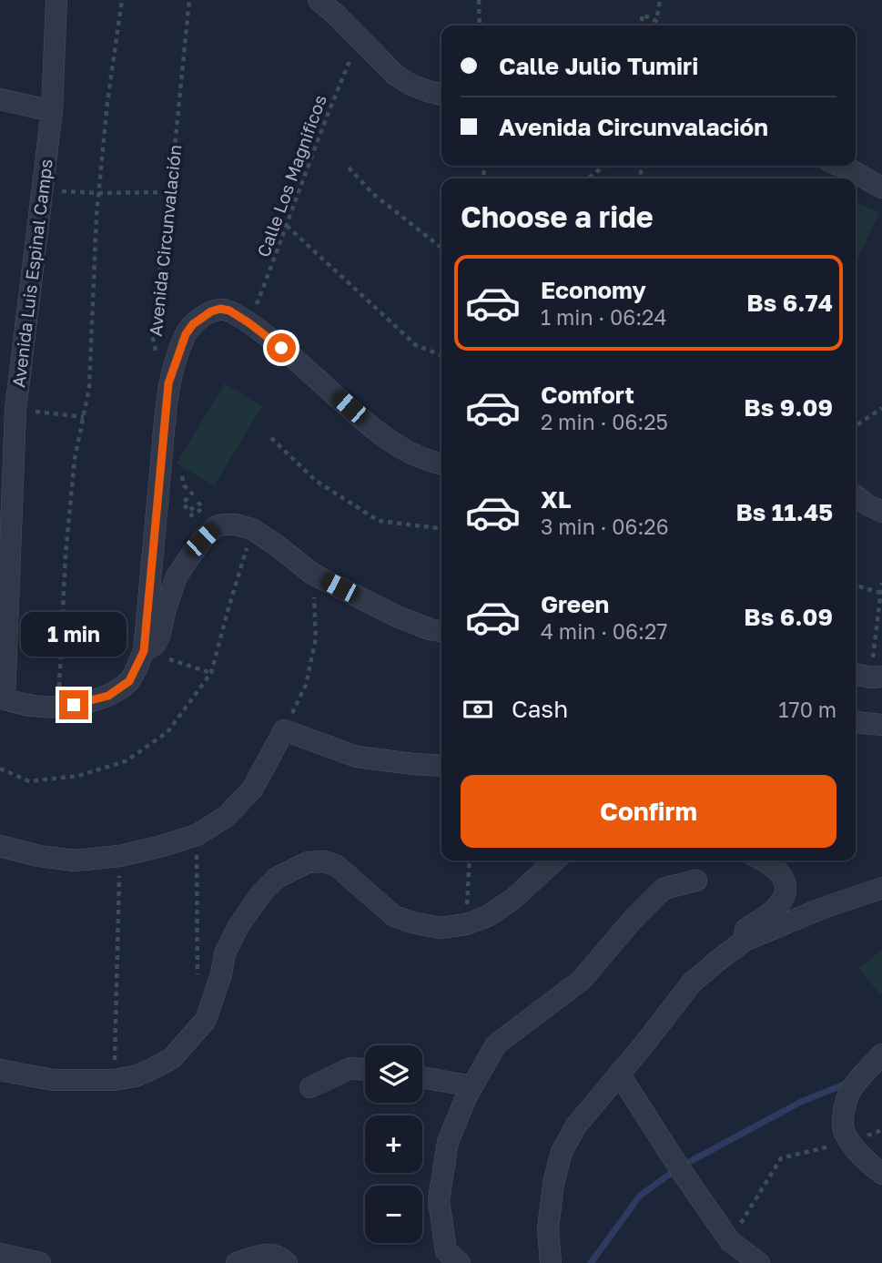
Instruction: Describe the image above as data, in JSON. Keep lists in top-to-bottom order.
{
  "streets": {
    "street": ["Avenida Luis Espinal Camps"],
    "path": ["Calle Los Magnificos", "Avenida Circunvalación"]
  },
  "page": {
    "banner": ["Calle Julio Tumiri", "Avenida Circunvalación"],
    "heading": "Choose a ride",
    "list": [
      {
        "name": "Economy",
        "note": "1 min · 06:24",
        "value": "Bs 6.74"
      },
      {
        "name": "Comfort",
        "note": "2 min · 06:25",
        "value": "Bs 9.09"
      },
      {
        "name": "XL",
        "note": "3 min · 06:26",
        "value": "Bs 11.45"
      },
      {
        "name": "Green",
        "note": "4 min · 06:27",
        "value": "Bs 6.09"
      }
    ],
    "bubble": "1 min",
    "pay": ["Cash", "170 m"],
    "buttons": "Confirm",
    "map_buttons": ["+", "−"]
  }
}
